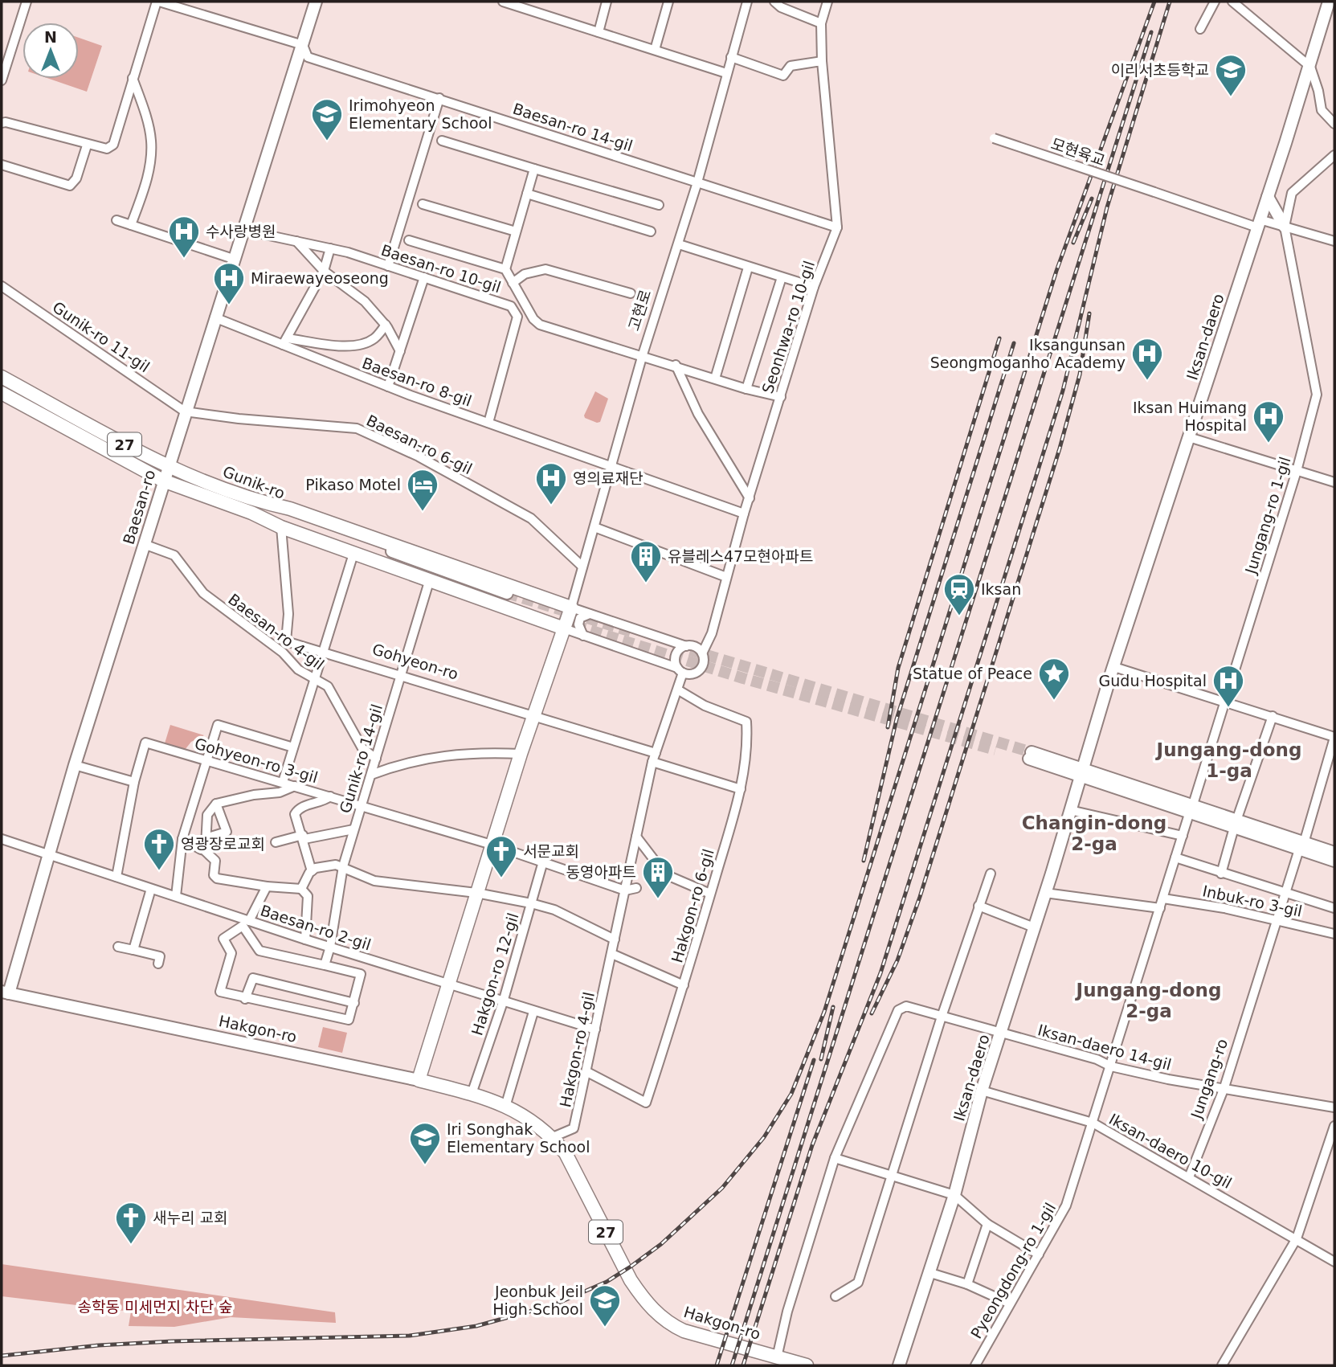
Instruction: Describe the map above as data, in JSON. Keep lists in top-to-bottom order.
{
  "streets": {
    "main road": [
      "고현로",
      "27",
      "Gunik-ro",
      "Hakgon-ro"
    ],
    "street": [
      "Baesan-ro 14-gil",
      "모현육교",
      "Baesan-ro 10-gil",
      "Seonhwa-ro 10-gil",
      "Gunik-ro 11-gil",
      "Iksan-daero",
      "Baesan-ro 8-gil",
      "Baesan-ro 6-gil",
      "Baesan-ro",
      "Jungang-ro 1-gil",
      "Baesan-ro 4-gil",
      "Gohyeon-ro",
      "Gunik-ro 14-gil",
      "Gohyeon-ro 3-gil",
      "Inbuk-ro 3-gil",
      "Hakgon-ro 6-gil",
      "Baesan-ro 2-gil",
      "Hakgon-ro 12-gil",
      "Iksan-daero 14-gil",
      "Hakgon-ro 4-gil",
      "Jungang-ro",
      "Iksan-daero 10-gil",
      "Pyeongdong-ro 1-gil"
    ]
  },
  "crossings": [
    ["Baesan-ro 14-gil", "고현로"],
    ["Baesan-ro 14-gil", "Seonhwa-ro 10-gil"],
    ["Baesan-ro 14-gil", "Baesan-ro"],
    ["모현육교", "Iksan-daero"],
    ["모현육교", "Jungang-ro 1-gil"],
    ["Baesan-ro 10-gil", "Baesan-ro 8-gil"],
    ["Baesan-ro 10-gil", "Baesan-ro"],
    ["고현로", "Baesan-ro 8-gil"],
    ["고현로", "27"],
    ["고현로", "Baesan-ro 6-gil"],
    ["Seonhwa-ro 10-gil", "Baesan-ro 8-gil"],
    ["Seonhwa-ro 10-gil", "Hakgon-ro 4-gil"],
    ["Gunik-ro 11-gil", "Baesan-ro 6-gil"],
    ["Gunik-ro 11-gil", "Baesan-ro"],
    ["Iksan-daero", "Iksan-daero 14-gil"],
    ["Iksan-daero", "Iksan-daero 10-gil"],
    ["Baesan-ro 8-gil", "Baesan-ro"],
    ["27", "Gunik-ro"],
    ["27", "Gohyeon-ro"],
    ["27", "Gunik-ro 14-gil"],
    ["Baesan-ro 6-gil", "Baesan-ro"],
    ["Gunik-ro", "Baesan-ro"],
    ["Baesan-ro", "Baesan-ro 4-gil"],
    ["Baesan-ro", "Baesan-ro 2-gil"],
    ["Baesan-ro", "Hakgon-ro"],
    ["Baesan-ro 4-gil", "Gunik-ro 14-gil"],
    ["Gohyeon-ro", "Gunik-ro 14-gil"],
    ["Gohyeon-ro", "Hakgon-ro 4-gil"],
    ["Gunik-ro 14-gil", "Gohyeon-ro 3-gil"],
    ["Gunik-ro 14-gil", "Baesan-ro 2-gil"],
    ["Gohyeon-ro 3-gil", "Baesan-ro 2-gil"],
    ["Inbuk-ro 3-gil", "Jungang-ro"],
    ["Hakgon-ro 6-gil", "Hakgon-ro 4-gil"],
    ["Hakgon-ro 12-gil", "Hakgon-ro"],
    ["Hakgon-ro", "Iksan-daero 14-gil"],
    ["Hakgon-ro", "Hakgon-ro 4-gil"],
    ["Iksan-daero 14-gil", "Jungang-ro"],
    ["Jungang-ro", "Iksan-daero 10-gil"],
    ["Iksan-daero 10-gil", "Pyeongdong-ro 1-gil"]
  ],
  "districts": ["Jungang-dong 1-ga", "Changin-dong 2-ga", "Jungang-dong 2-ga"],
  "parks": ["송학동 미세먼지 차단 숲"],
  "places": {
    "school or university": [
      "이리서초등학교",
      "Irimohyeon Elementary School",
      "Iri Songhak Elementary School",
      "Jeonbuk Jeil High School"
    ],
    "hospital": [
      "수사랑병원",
      "Miraewayeoseong",
      "Iksangunsan Seongmoganho Academy",
      "Iksan Huimang Hospital",
      "영의료재단",
      "Gudu Hospital"
    ],
    "hotel": ["Pikaso Motel"],
    "building": ["유블레스47모현아파트", "동영아파트"],
    "station": ["Iksan"],
    "place": ["Statue of Peace"],
    "church": ["영광장로교회", "서문교회", "새누리 교회"]
  },
  "north": "top"
}
